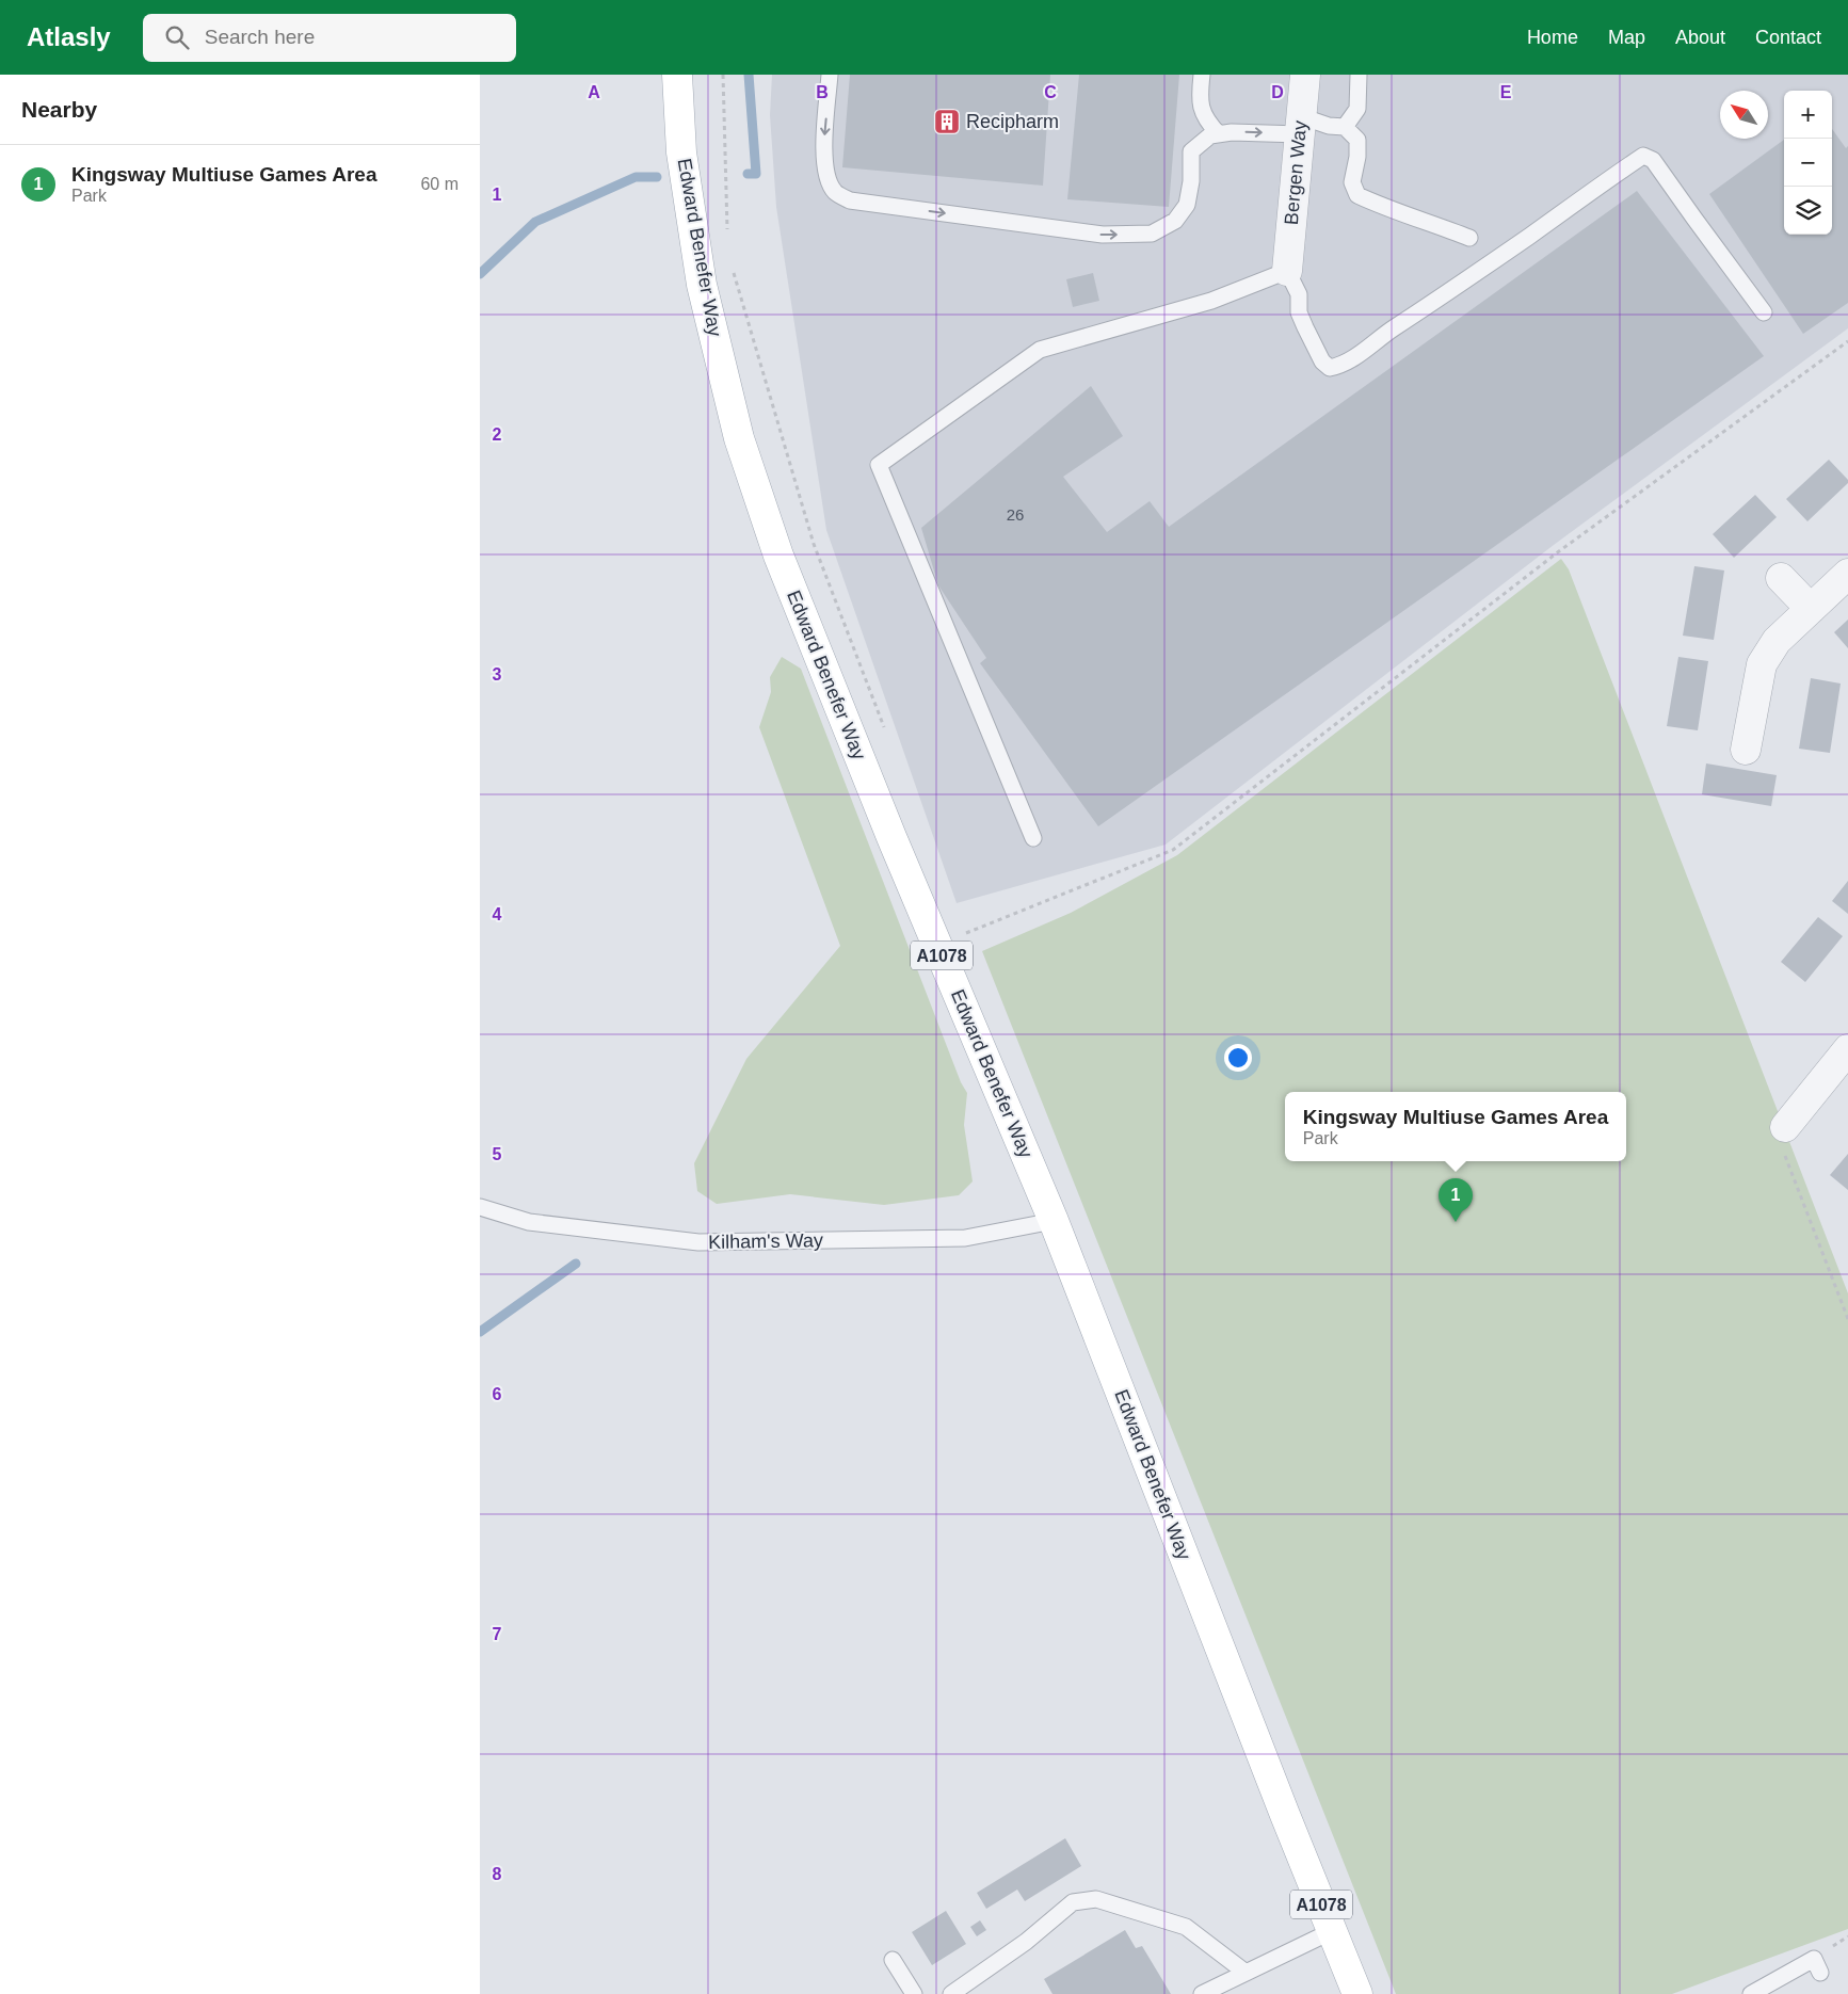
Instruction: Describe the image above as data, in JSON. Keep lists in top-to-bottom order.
{
  "streets": {
    "main road": ["Edward Benefer Way", "A1078"],
    "street": ["Bergen Way"],
    "lane": ["Kilham's Way"]
  },
  "crossings": [
    ["Edward Benefer Way", "Kilham's Way"]
  ],
  "places": {
    "building": ["Recipharm"]
  },
  "house_numbers": ["26"],
  "north": "top left",
  "page": {
    "header": "Atlasly",
    "search": "Search here",
    "nav": [
      "Home",
      "Map",
      "About",
      "Contact"
    ],
    "heading": "Nearby",
    "map_buttons": ["+", "−"],
    "list": [
      {
        "mark": "1",
        "name": "Kingsway Multiuse Games Area",
        "note": "Park",
        "value": "60 m"
      }
    ],
    "popup": ["Kingsway Multiuse Games Area", "Park"],
    "pins": "1"
  },
  "grid": {
    "columns": [
      "A",
      "B",
      "C",
      "D",
      "E"
    ],
    "rows": [
      "1",
      "2",
      "3",
      "4",
      "5",
      "6",
      "7",
      "8"
    ]
  }
}
